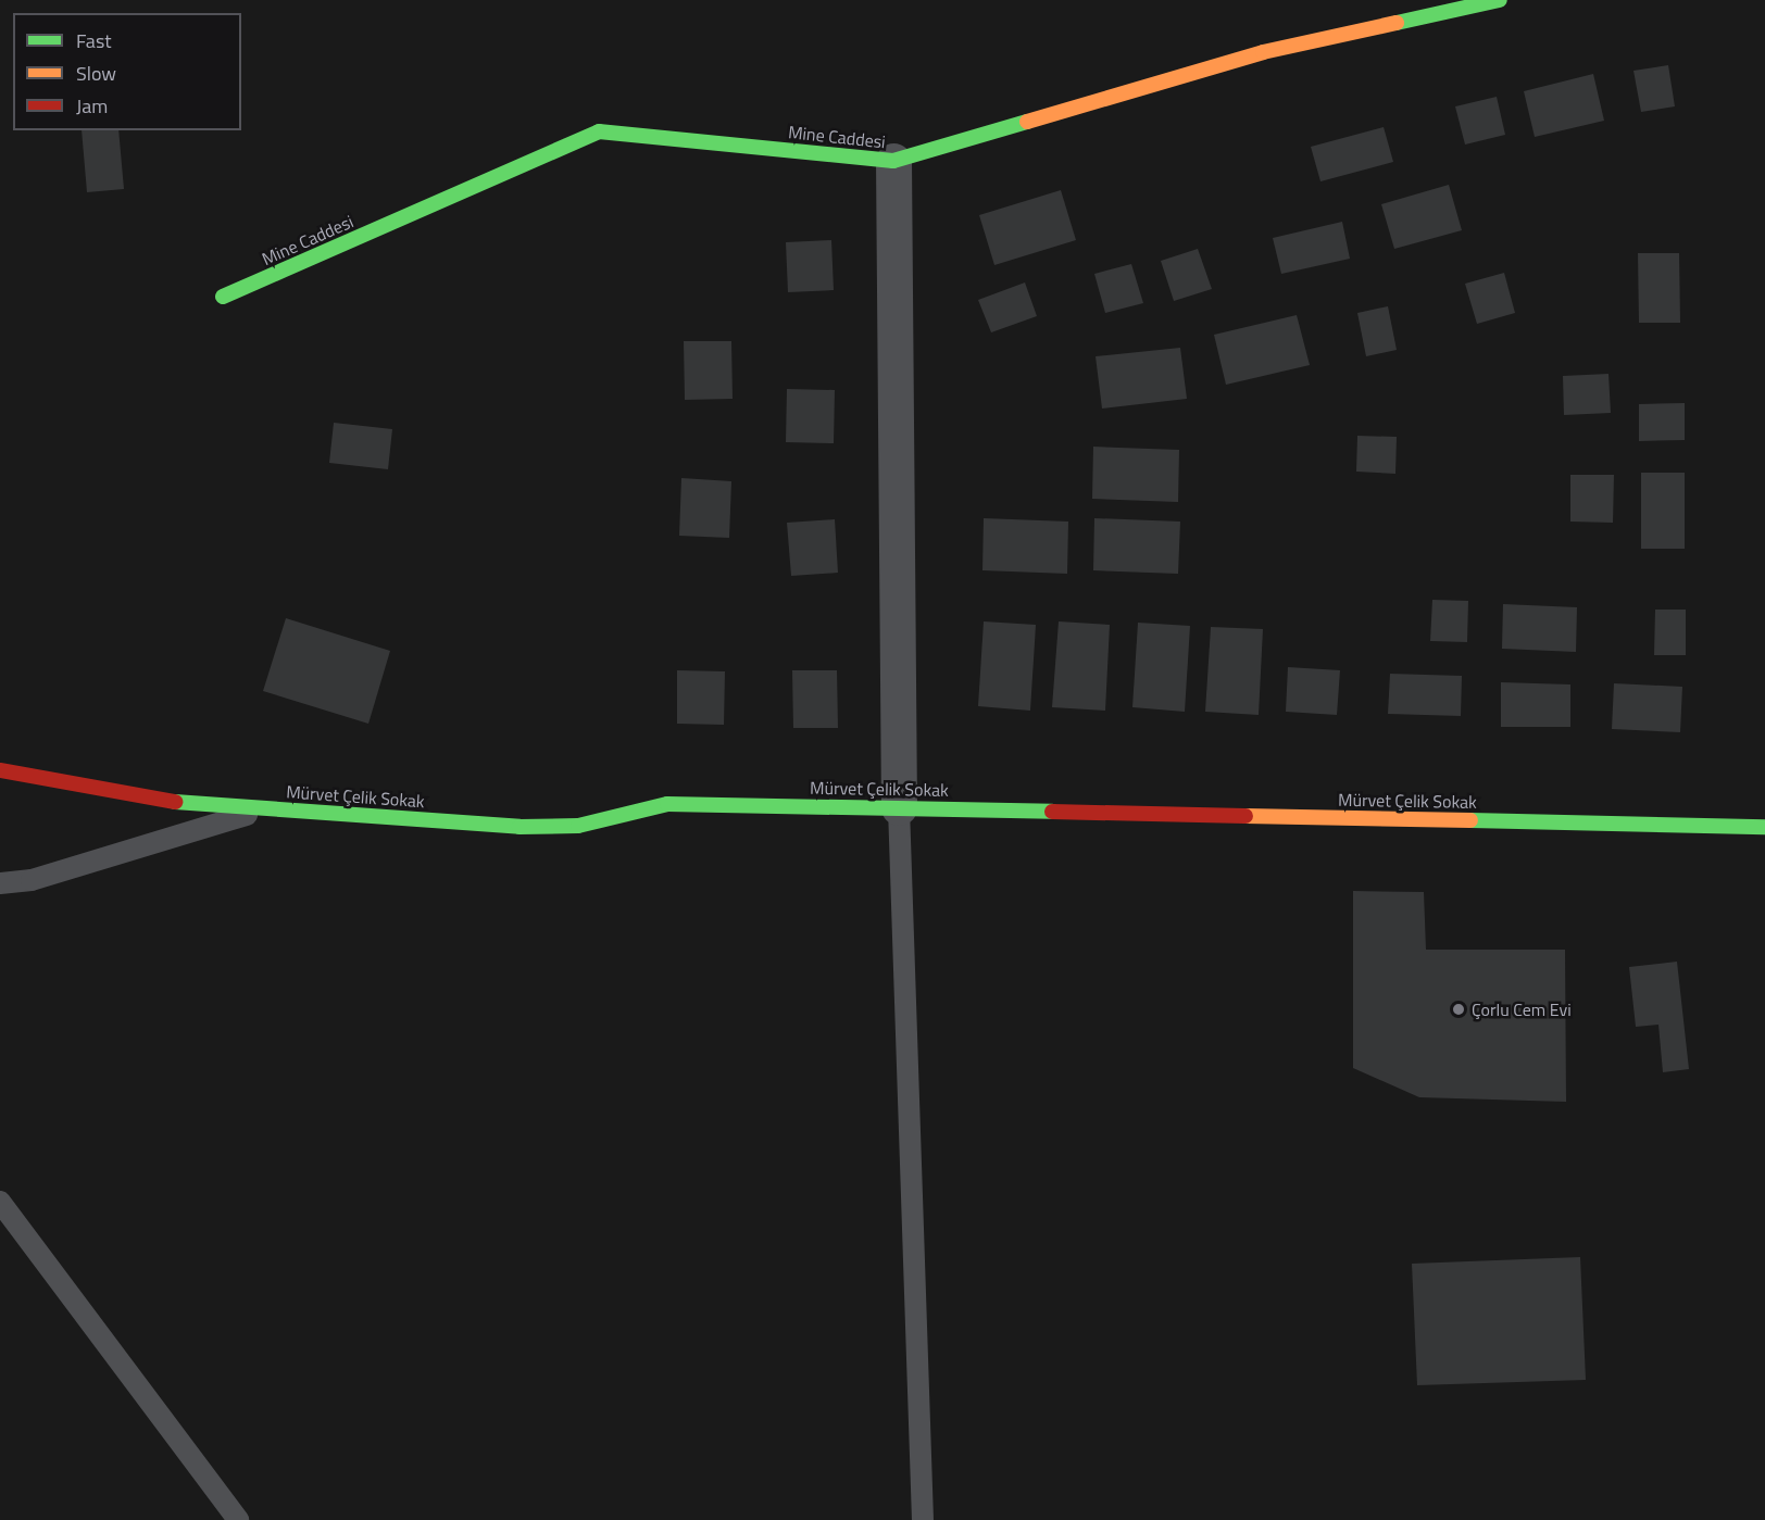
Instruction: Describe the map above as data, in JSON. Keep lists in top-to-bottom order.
{
  "streets": {
    "street": ["Mine Caddesi", "Mürvet Çelik Sokak"]
  },
  "places": ["Çorlu Cem Evi"],
  "legend": ["Fast", "Slow", "Jam"]
}
